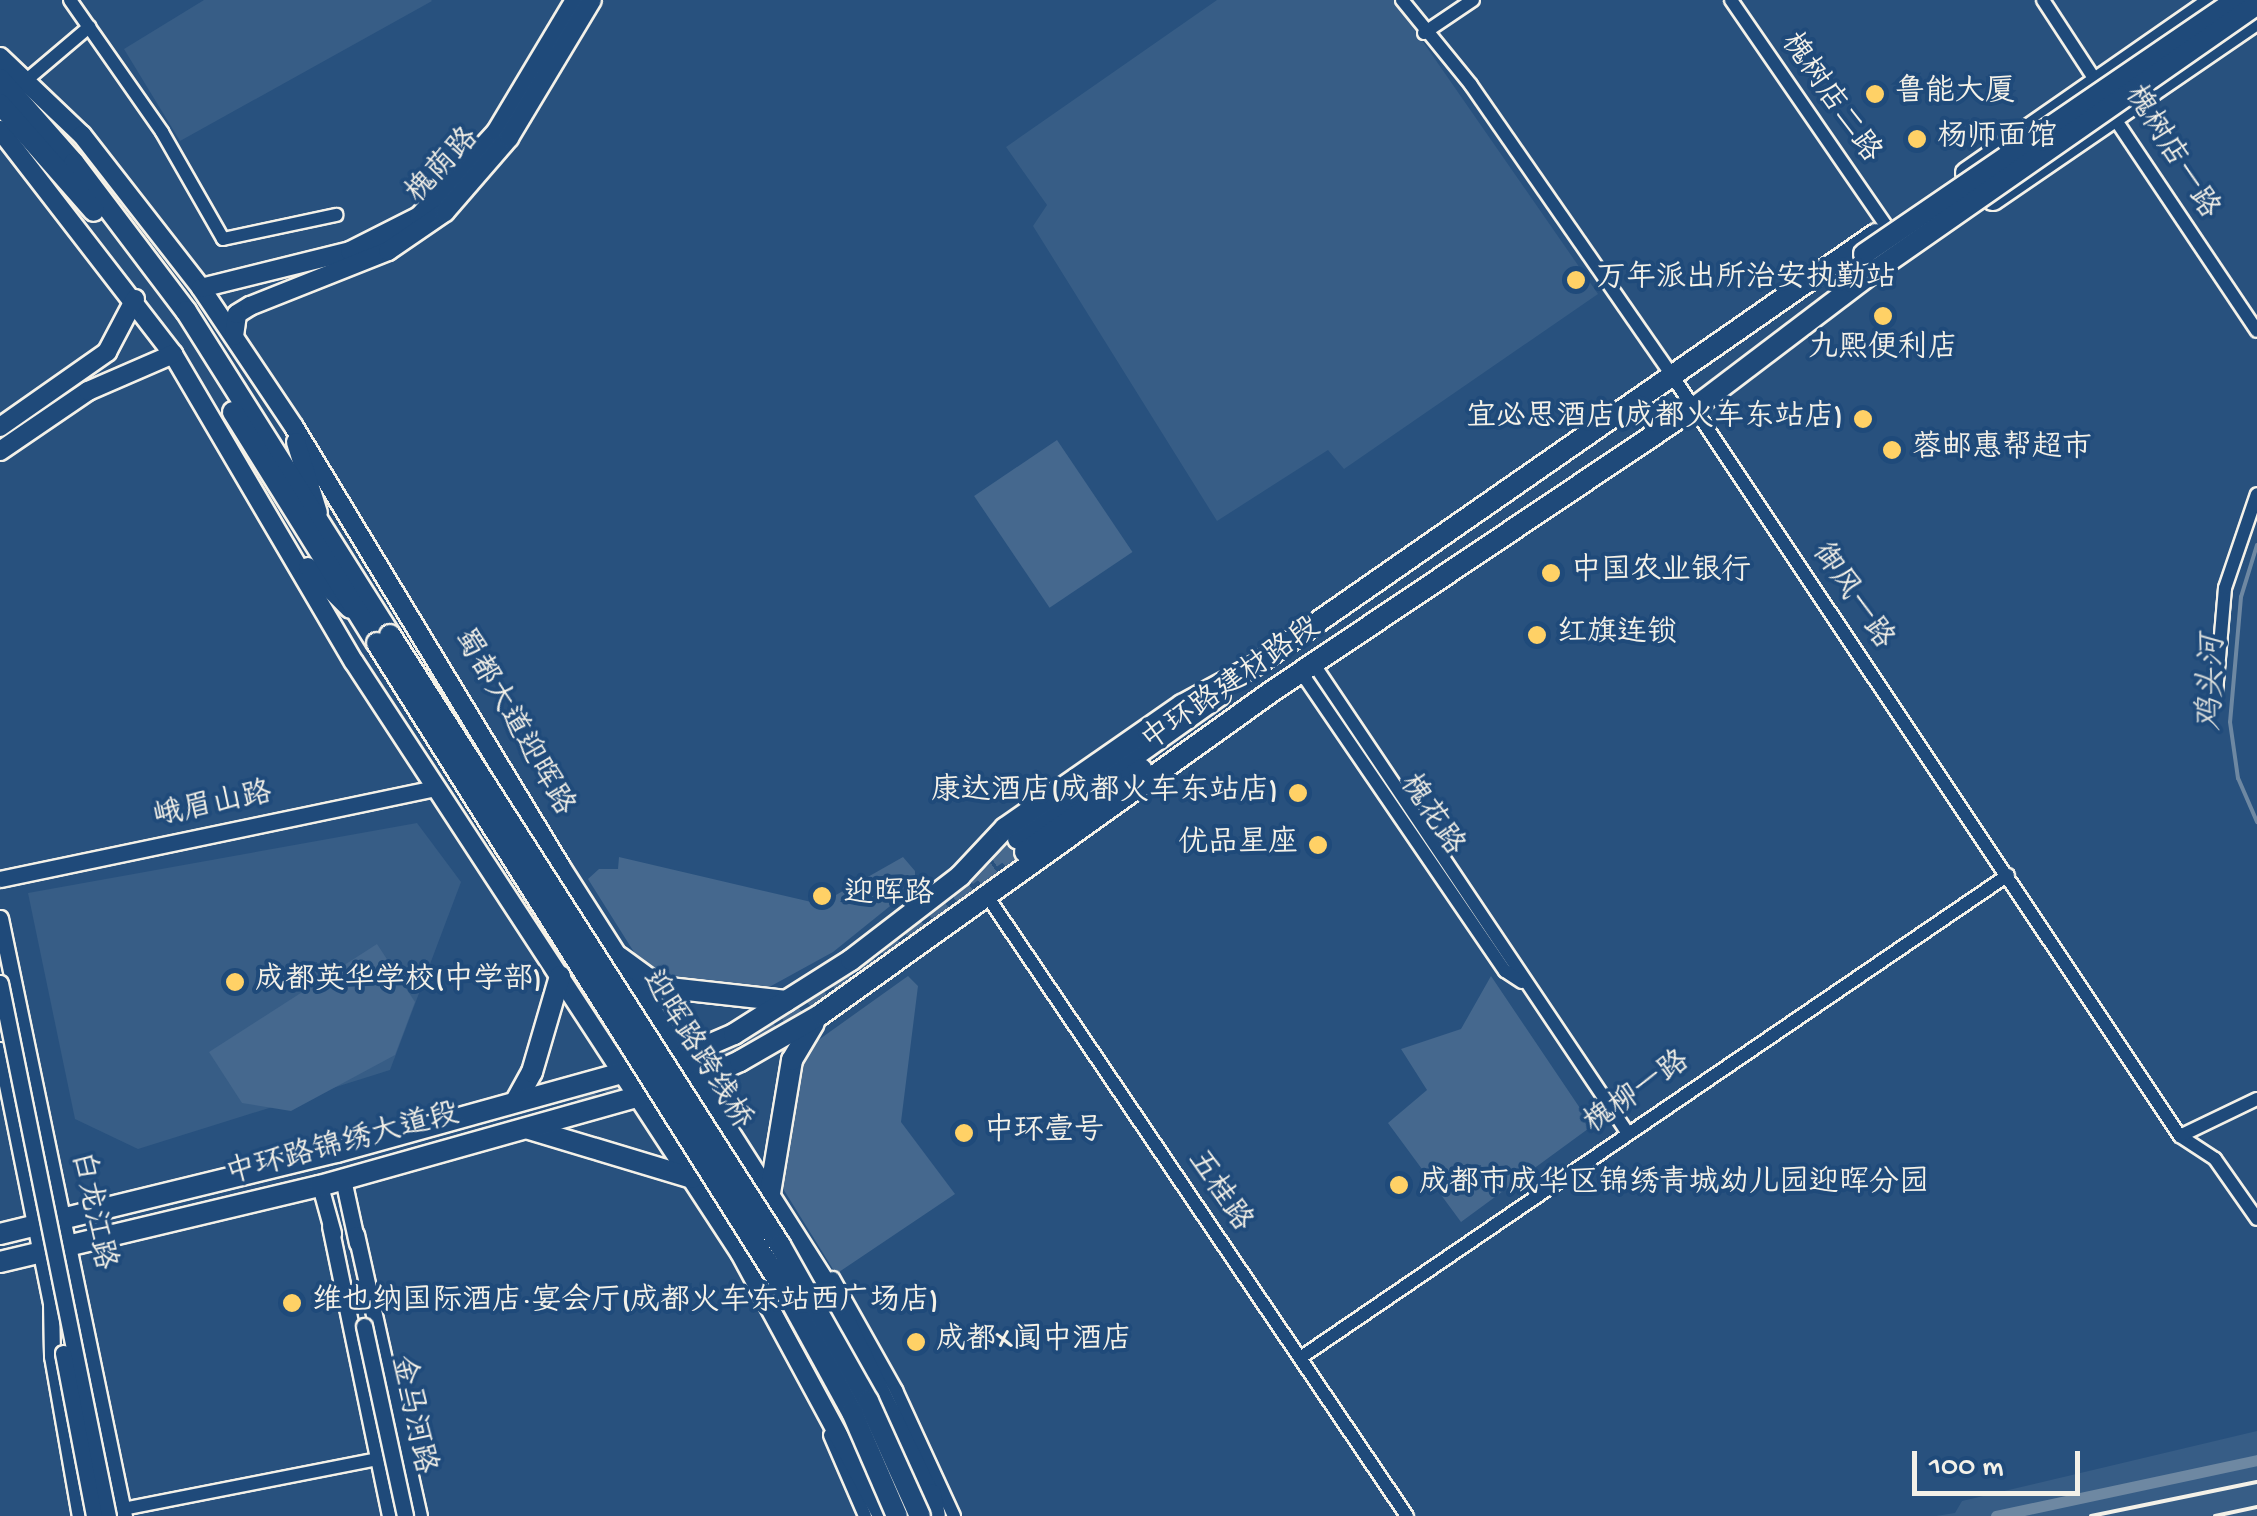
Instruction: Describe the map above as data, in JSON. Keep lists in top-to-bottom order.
{
  "streets": {
    "main road": [
      "槐荫路",
      "中环路建材路段",
      "蜀都大道迎晖路",
      "迎晖路跨线桥",
      "中环路锦绣大道段"
    ],
    "street": [
      "槐树店二路",
      "槐树店一路",
      "御风一路",
      "峨眉山路",
      "槐花路",
      "槐柳一路",
      "五桂路",
      "白龙江路",
      "金马河路"
    ]
  },
  "crossings": [
    ["槐荫路", "蜀都大道迎晖路"],
    ["御风一路", "中环路建材路段"],
    ["御风一路", "槐柳一路"],
    ["中环路建材路段", "蜀都大道迎晖路"],
    ["中环路建材路段", "槐花路"],
    ["中环路建材路段", "中环路锦绣大道段"],
    ["中环路建材路段", "五桂路"],
    ["蜀都大道迎晖路", "中环路锦绣大道段"],
    ["槐花路", "槐柳一路"],
    ["槐柳一路", "五桂路"],
    ["中环路锦绣大道段", "白龙江路"]
  ],
  "water": ["鸡头河"],
  "places": [
    "鲁能大厦",
    "杨师面馆",
    "万年派出所治安执勤站",
    "九熙便利店",
    "宜必思酒店(成都火车东站店)",
    "蓉邮惠帮超市",
    "中国农业银行",
    "红旗连锁",
    "康达酒店(成都火车东站店)",
    "优品星座",
    "迎晖路",
    "成都英华学校(中学部)",
    "中环壹号",
    "成都市成华区锦绣青城幼儿园迎晖分园",
    "维也纳国际酒店·宴会厅(成都火车东站西广场店)",
    "成都X阆中酒店"
  ],
  "scale_bar": "100 m"
}
